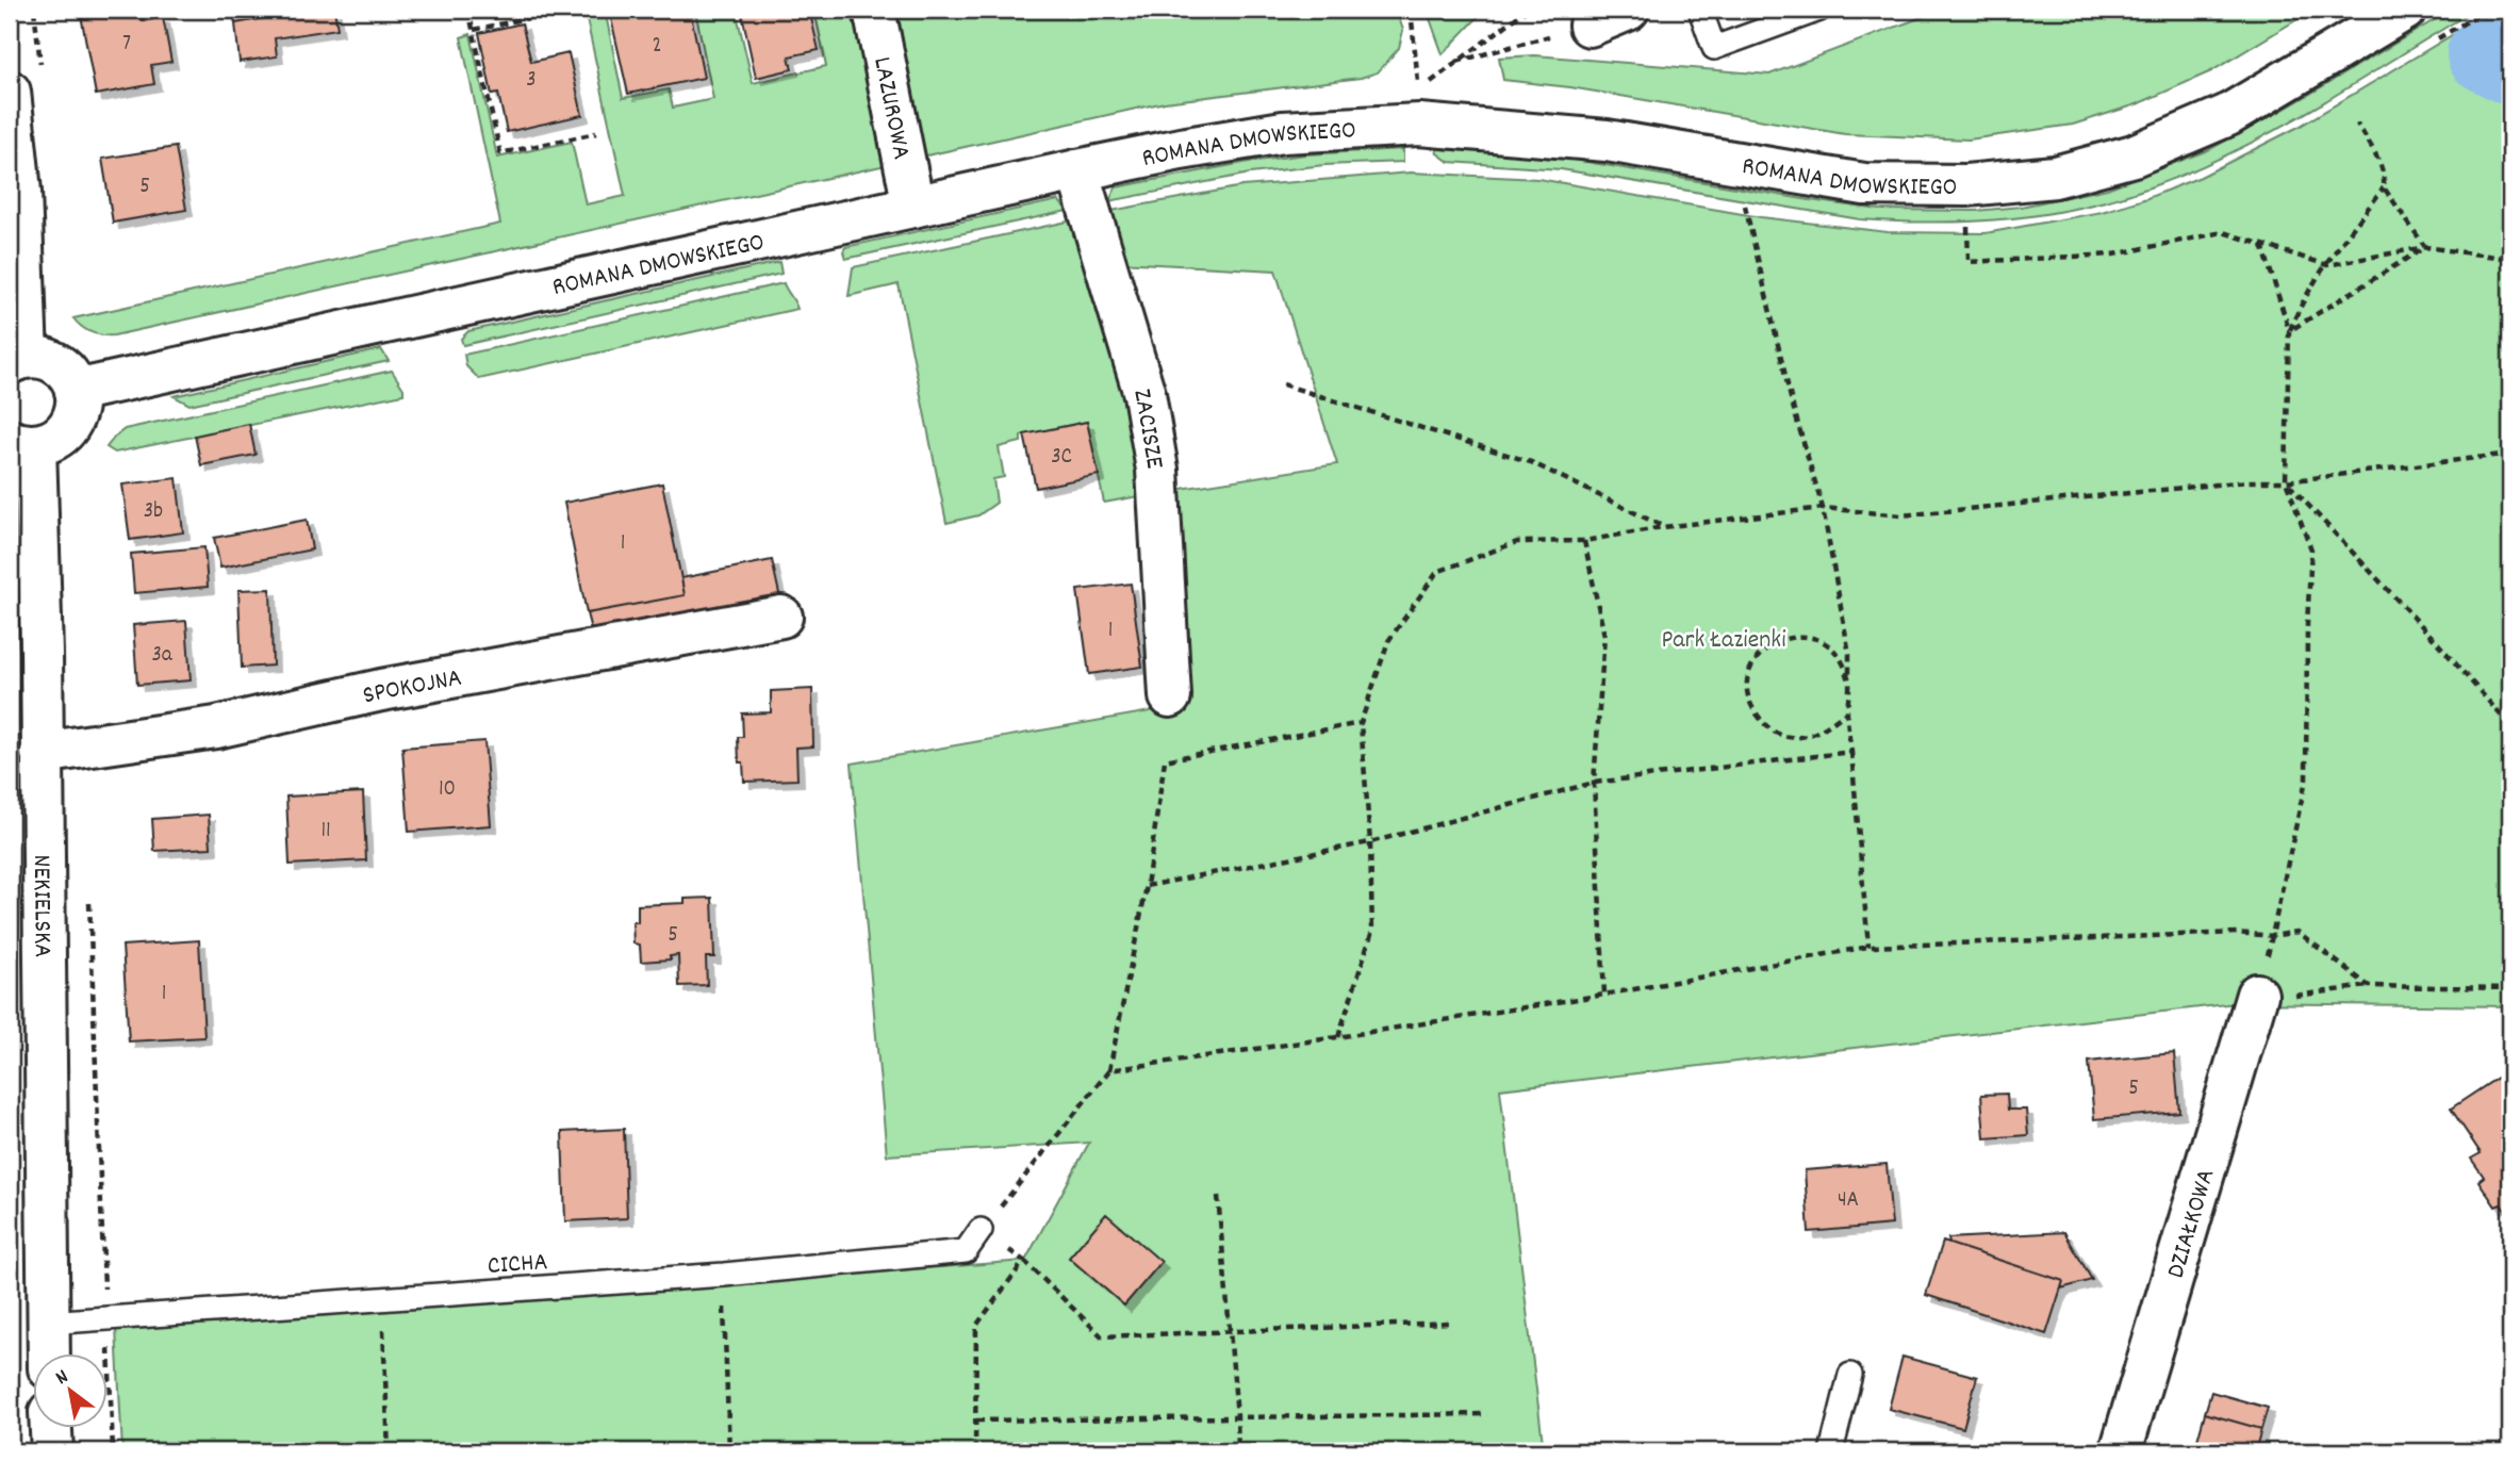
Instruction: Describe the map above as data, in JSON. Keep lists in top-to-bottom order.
{
  "streets": {
    "street": [
      "LAZUROWA",
      "ROMANA DMOWSKIEGO",
      "ZACISZE",
      "SPOKOJNA",
      "NEKIELSKA",
      "DZIAŁKOWA"
    ],
    "lane": ["CICHA"]
  },
  "crossings": [
    ["LAZUROWA", "ROMANA DMOWSKIEGO"],
    ["ROMANA DMOWSKIEGO", "ZACISZE"],
    ["SPOKOJNA", "NEKIELSKA"],
    ["NEKIELSKA", "CICHA"]
  ],
  "parks": ["Park Łazienki"],
  "house_numbers": [
    "7",
    "2",
    "3",
    "5",
    "3C",
    "3b",
    "1",
    "1",
    "3a",
    "10",
    "11",
    "5",
    "1",
    "5",
    "4A"
  ],
  "north": "top left"
}
